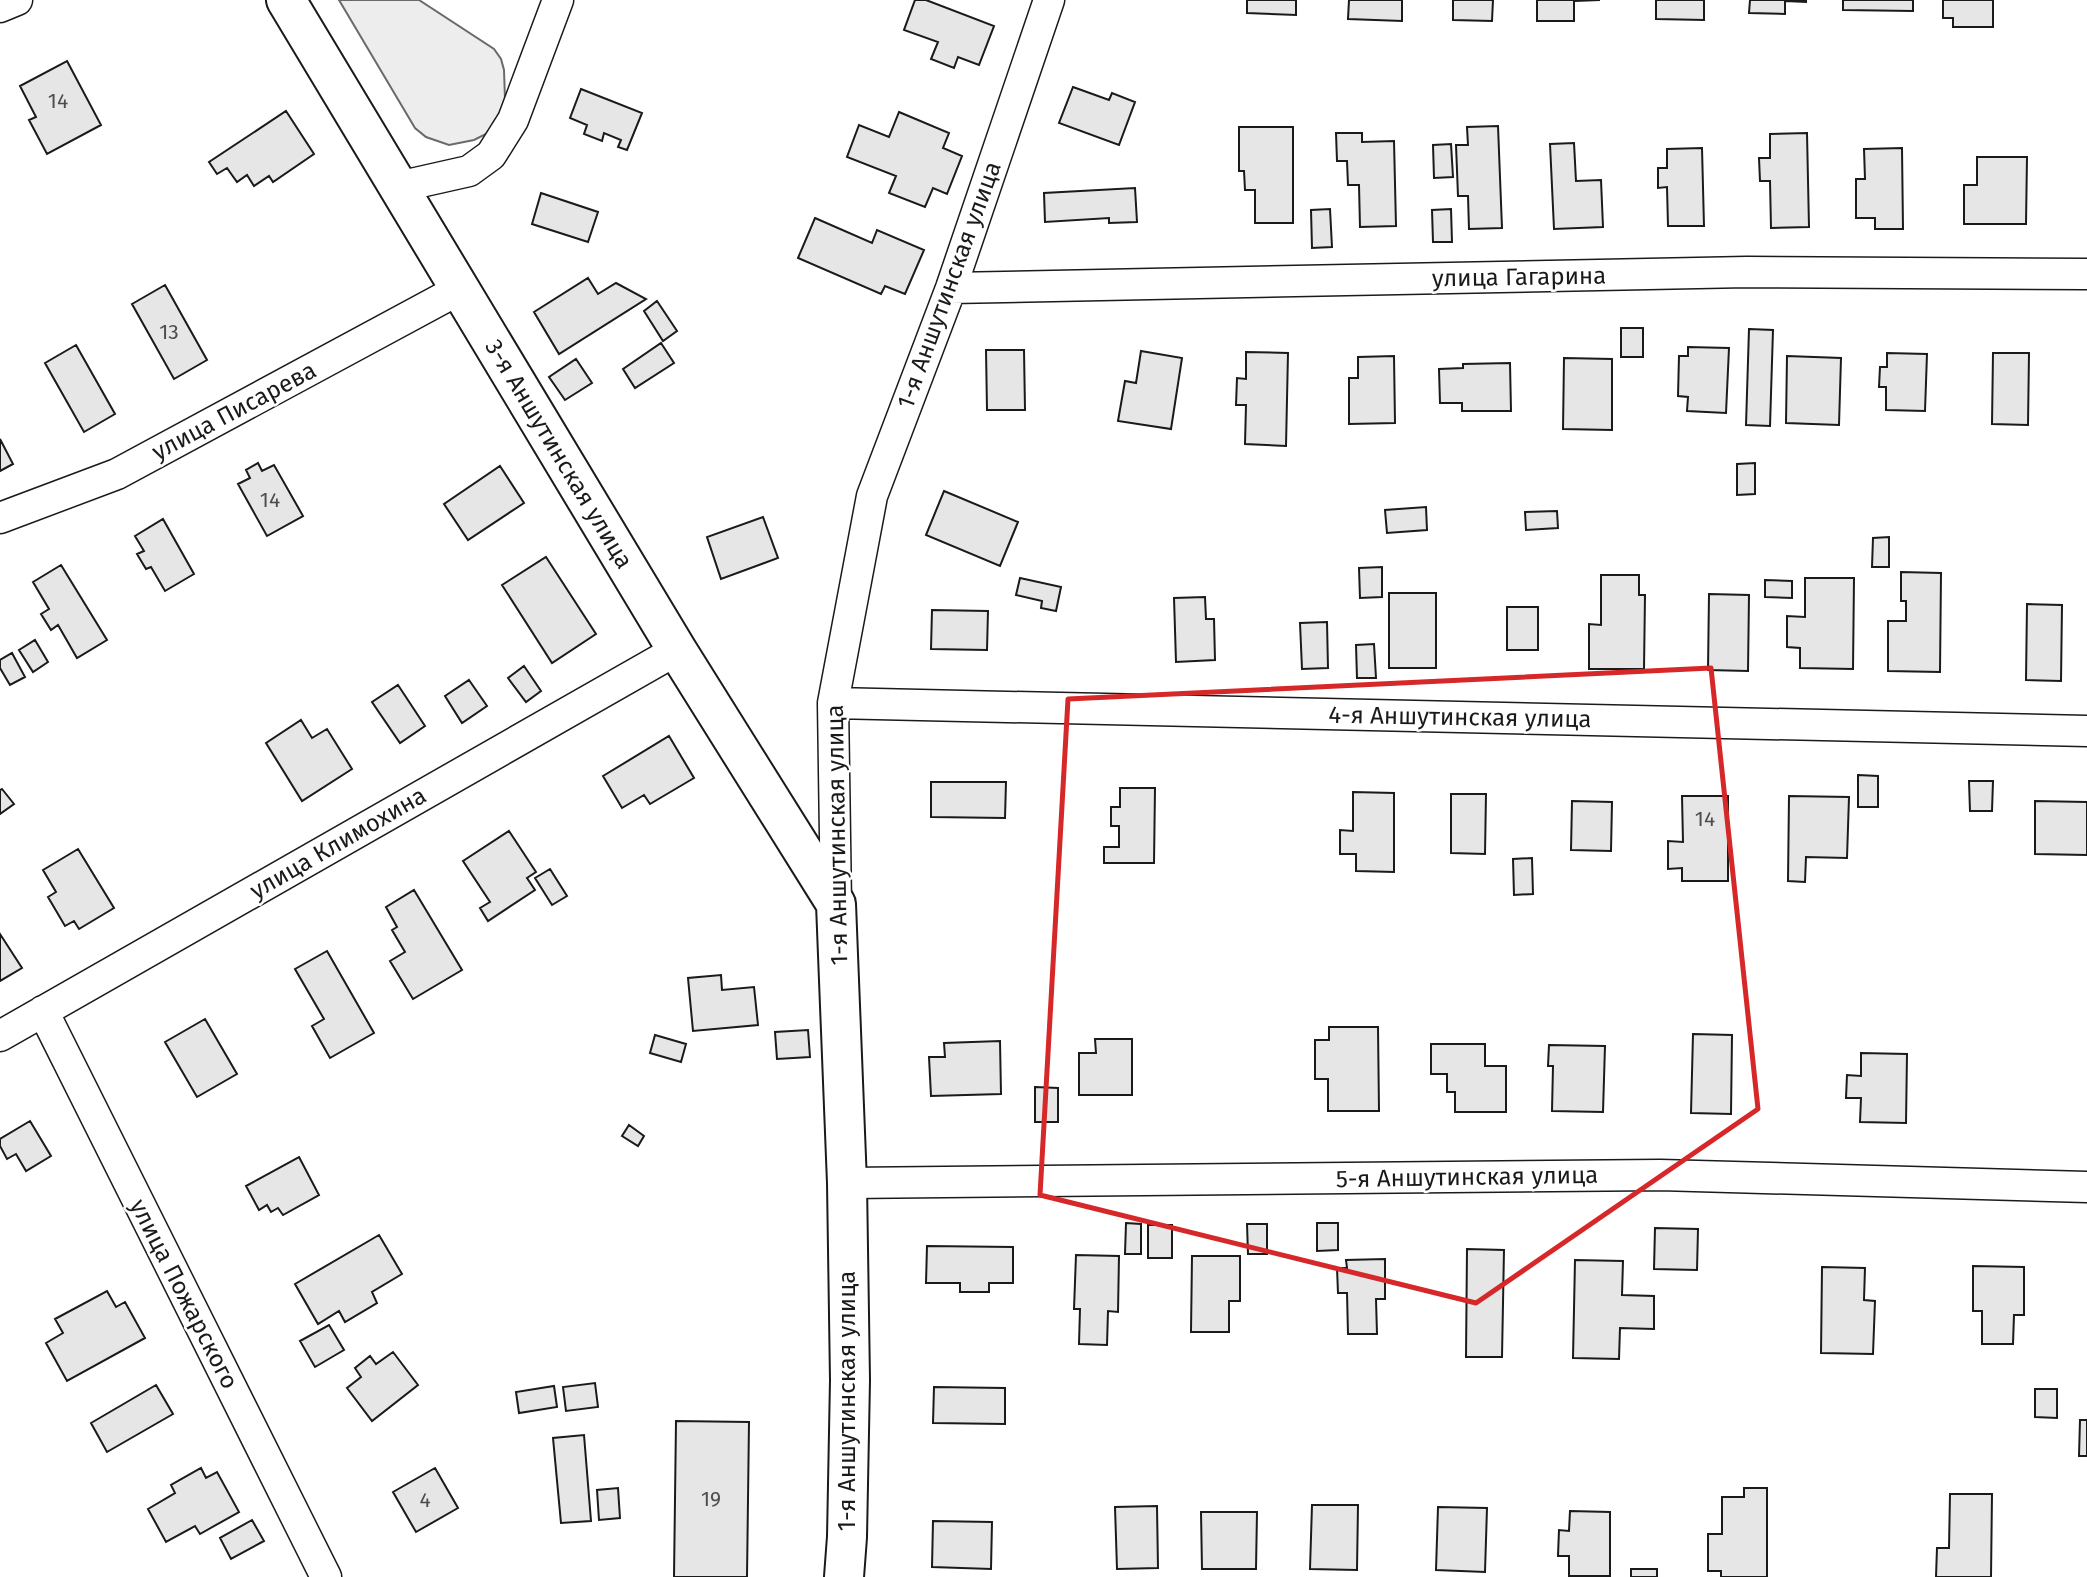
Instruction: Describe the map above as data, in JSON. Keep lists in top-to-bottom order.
{
  "streets": {
    "street": [
      "улица Гагарина",
      "1-я Аншутинская улица",
      "улица Писарева",
      "3-я Аншутинская улица",
      "4-я Аншутинская улица",
      "улица Климохина",
      "5-я Аншутинская улица",
      "улица Пожарского"
    ]
  },
  "crossings": [
    ["улица Гагарина", "1-я Аншутинская улица"],
    ["1-я Аншутинская улица", "3-я Аншутинская улица"],
    ["1-я Аншутинская улица", "4-я Аншутинская улица"],
    ["1-я Аншутинская улица", "5-я Аншутинская улица"],
    ["улица Писарева", "3-я Аншутинская улица"],
    ["3-я Аншутинская улица", "улица Климохина"],
    ["улица Климохина", "улица Пожарского"]
  ],
  "house_numbers": [
    "14",
    "13",
    "14",
    "14",
    "19",
    "4"
  ]
}
